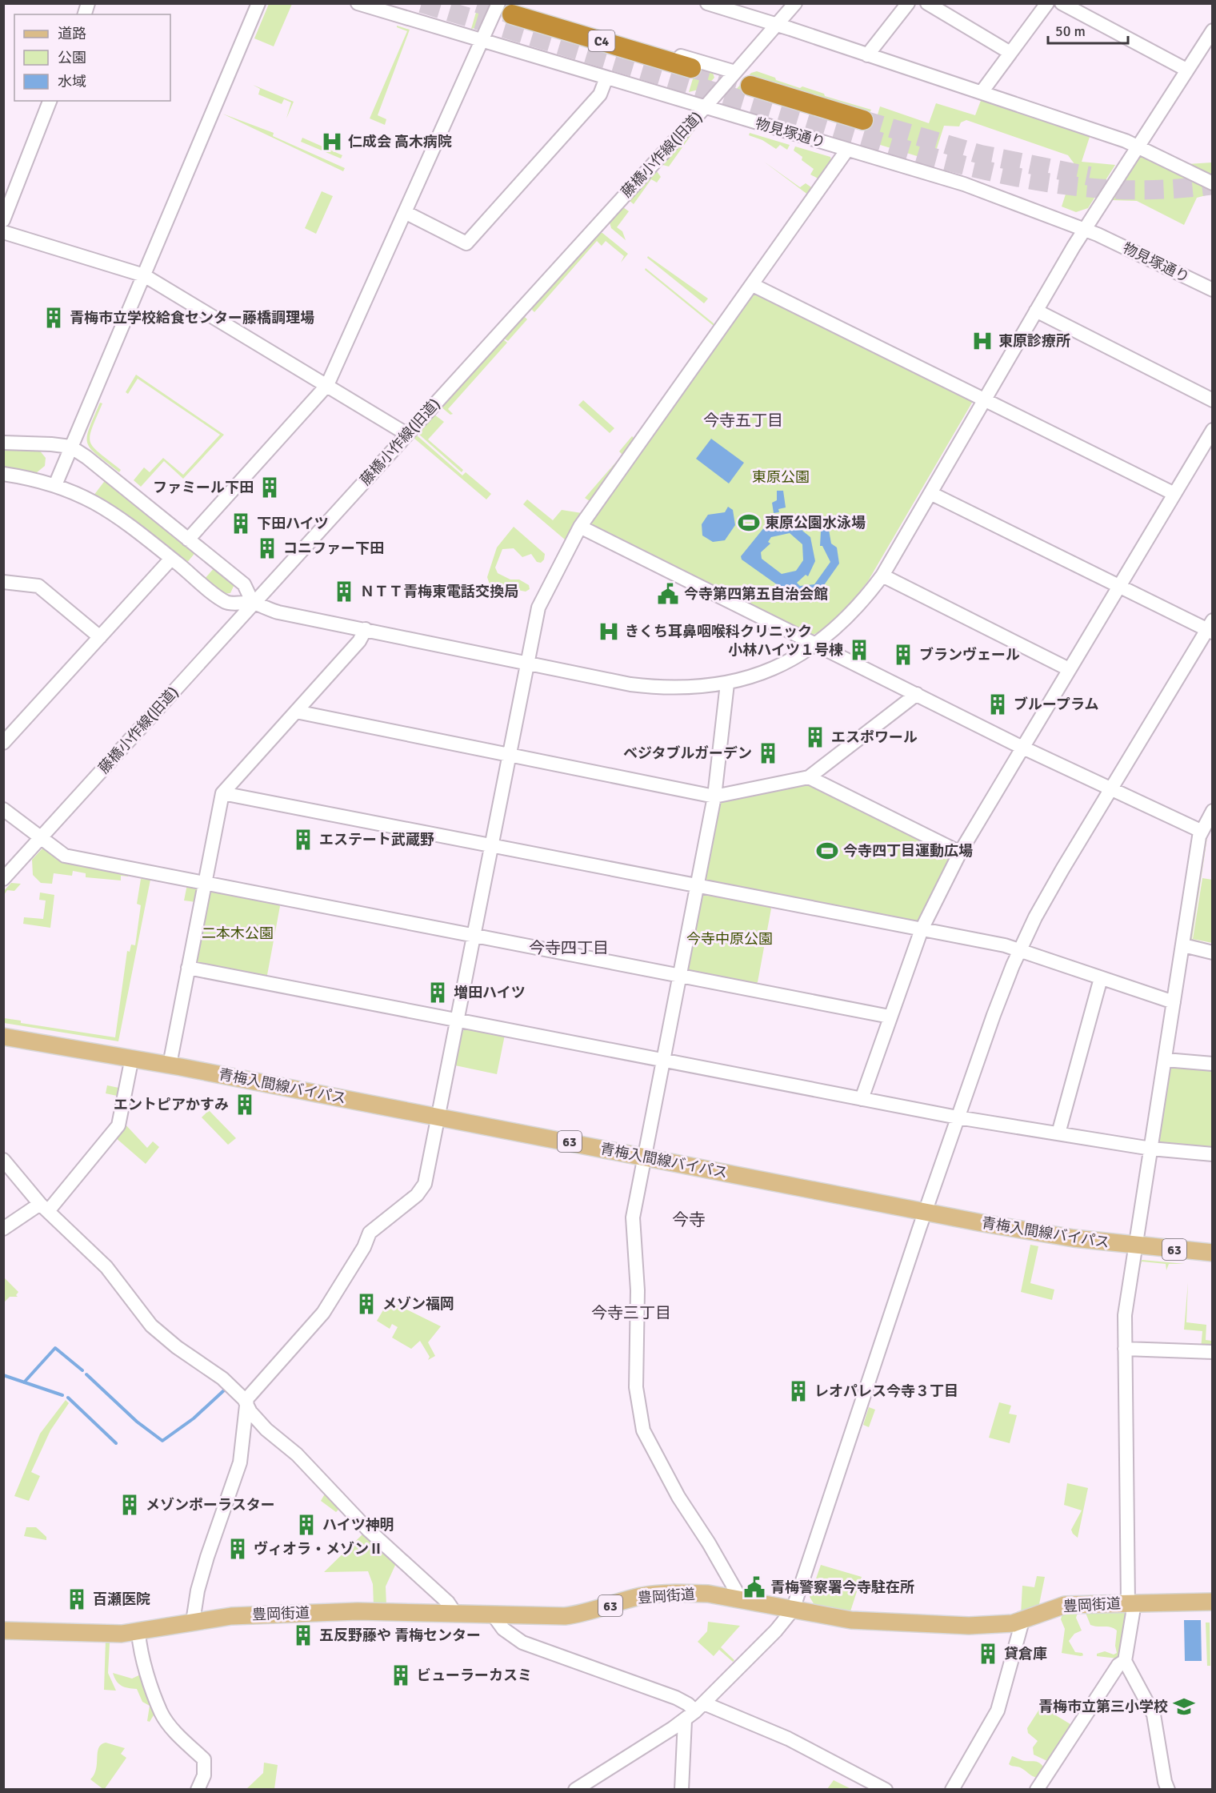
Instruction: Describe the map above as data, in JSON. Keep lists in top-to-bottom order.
{
  "streets": {
    "highway": ["C4"],
    "main road": ["青梅入間線バイパス", "63", "豊岡街道"],
    "street": ["物見塚通り", "藤橋小作線(旧道)"]
  },
  "crossings": [
    ["物見塚通り", "藤橋小作線(旧道)"]
  ],
  "districts": [
    "今寺五丁目",
    "今寺四丁目",
    "今寺",
    "今寺三丁目"
  ],
  "parks": ["東原公園", "二本木公園", "今寺中原公園"],
  "places": {
    "hospital": ["仁成会 高木病院", "東原診療所", "きくち耳鼻咽喉科クリニック"],
    "building": [
      "青梅市立学校給食センター藤橋調理場",
      "ファミール下田",
      "下田ハイツ",
      "コニファー下田",
      "ＮＴＴ青梅東電話交換局",
      "小林ハイツ１号棟",
      "ブランヴェール",
      "ブループラム",
      "エスポワール",
      "ベジタブルガーデン",
      "エステート武蔵野",
      "増田ハイツ",
      "エントピアかすみ",
      "メゾン福岡",
      "レオパレス今寺３丁目",
      "メゾンポーラスター",
      "ハイツ神明",
      "ヴィオラ・メゾンⅡ",
      "百瀬医院",
      "五反野藤や 青梅センター",
      "貸倉庫",
      "ビューラーカスミ"
    ],
    "sports": ["東原公園水泳場", "今寺四丁目運動広場"],
    "public building": ["今寺第四第五自治会館", "青梅警察署今寺駐在所"],
    "school or university": ["青梅市立第三小学校"]
  },
  "legend": ["道路", "公園", "水域"],
  "scale_bar": "50 m"
}
